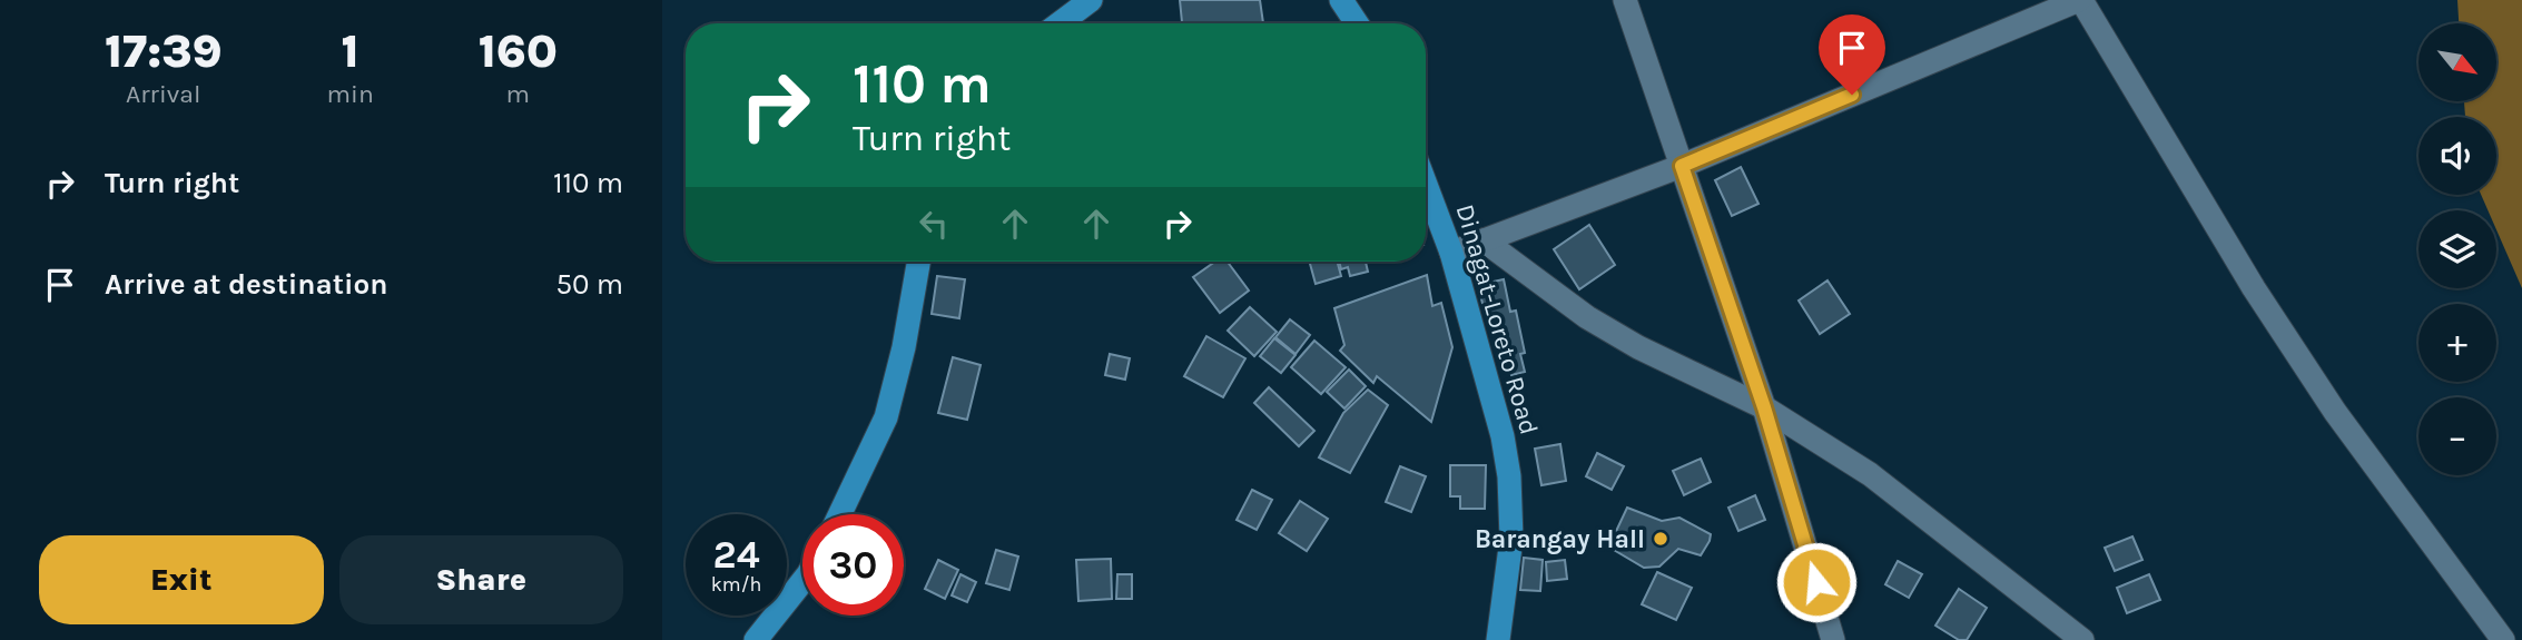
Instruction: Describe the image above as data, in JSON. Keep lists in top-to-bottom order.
{
  "streets": {
    "main road": ["Dinagat-Loreto Road"]
  },
  "places": ["Barangay Hall"],
  "north": "bottom right",
  "page": {
    "eta": [
      "17:39",
      "Arrival",
      "1",
      "min",
      "160",
      "m"
    ],
    "map_buttons": ["+", "−"],
    "turn": ["110 m", "Turn right"],
    "list": [
      {
        "name": "Turn right",
        "value": "110 m"
      },
      {
        "name": "Arrive at destination",
        "value": "50 m"
      }
    ],
    "speed": "24 km/h",
    "limit": "30",
    "buttons": ["Exit", "Share"]
  }
}
